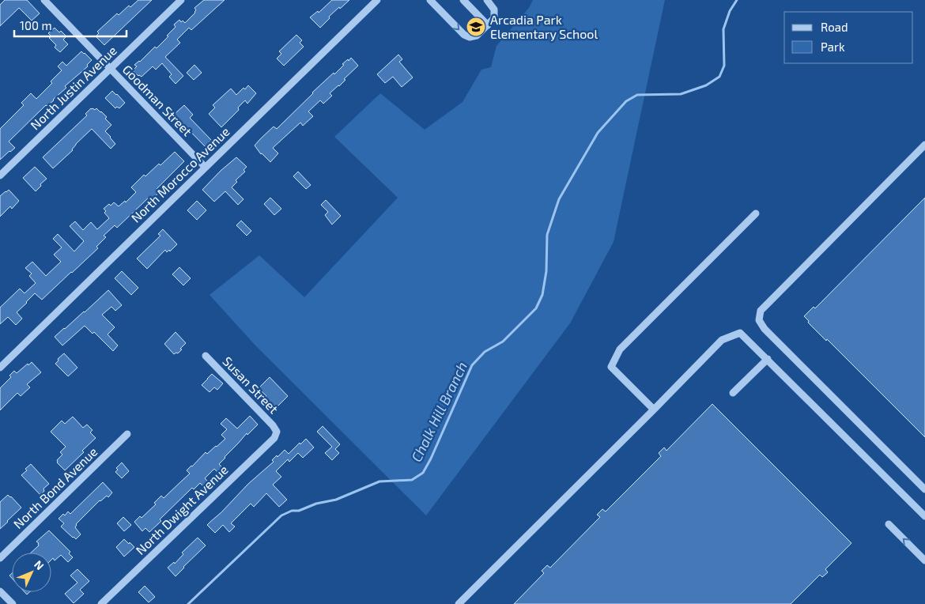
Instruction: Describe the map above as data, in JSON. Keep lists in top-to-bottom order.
{
  "streets": {
    "street": [
      "North Justin Avenue",
      "Goodman Street",
      "North Morocco Avenue",
      "Susan Street",
      "North Bond Avenue",
      "North Dwight Avenue"
    ]
  },
  "crossings": [
    ["North Justin Avenue", "Goodman Street"],
    ["Goodman Street", "North Morocco Avenue"],
    ["Susan Street", "North Dwight Avenue"]
  ],
  "water": ["Chalk Hill Branch"],
  "places": {
    "school or university": ["Arcadia Park Elementary School"]
  },
  "legend": ["Road", "Park"],
  "scale_bar": "100 m",
  "north": "top right"
}
